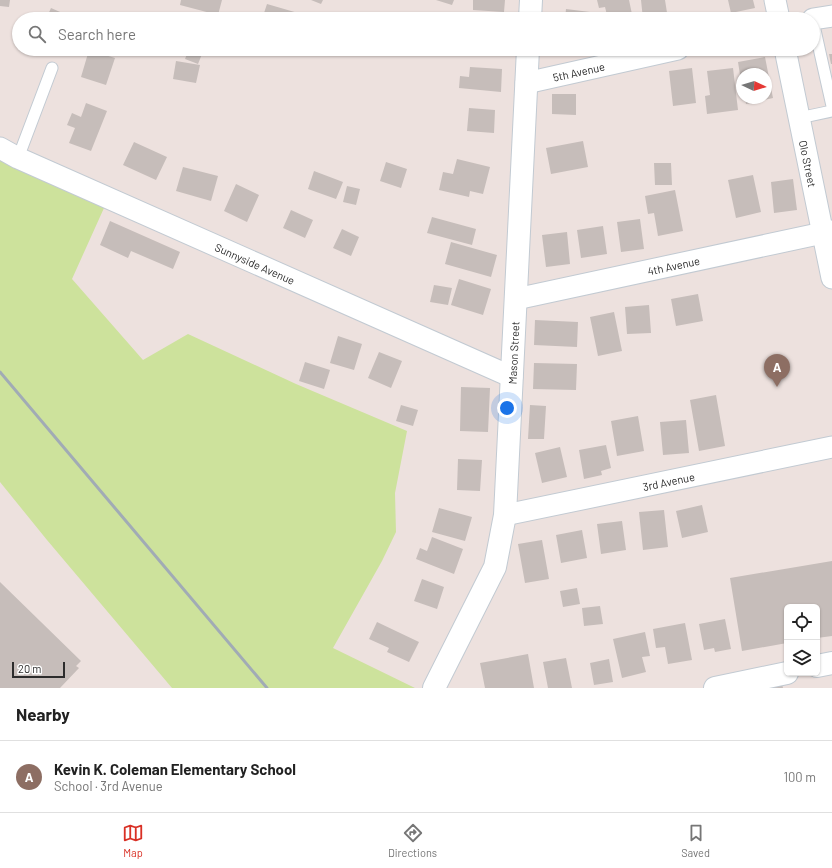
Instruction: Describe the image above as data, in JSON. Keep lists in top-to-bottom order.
{
  "streets": {
    "street": [
      "5th Avenue",
      "Olo Street",
      "Sunnyside Avenue",
      "4th Avenue",
      "Mason Street",
      "3rd Avenue"
    ]
  },
  "crossings": [
    ["5th Avenue", "Mason Street"],
    ["Olo Street", "4th Avenue"],
    ["Sunnyside Avenue", "Mason Street"],
    ["4th Avenue", "Mason Street"],
    ["Mason Street", "3rd Avenue"]
  ],
  "scale_bar": "20 m",
  "north": "right",
  "page": {
    "search": "Search here",
    "pins": "A",
    "scale": "20 m",
    "heading": "Nearby",
    "list": [
      {
        "mark": "A",
        "name": "Kevin K. Coleman Elementary School",
        "note": "School · 3rd Avenue",
        "value": "100 m"
      }
    ],
    "nav": ["Map", "Directions", "Saved"]
  }
}
